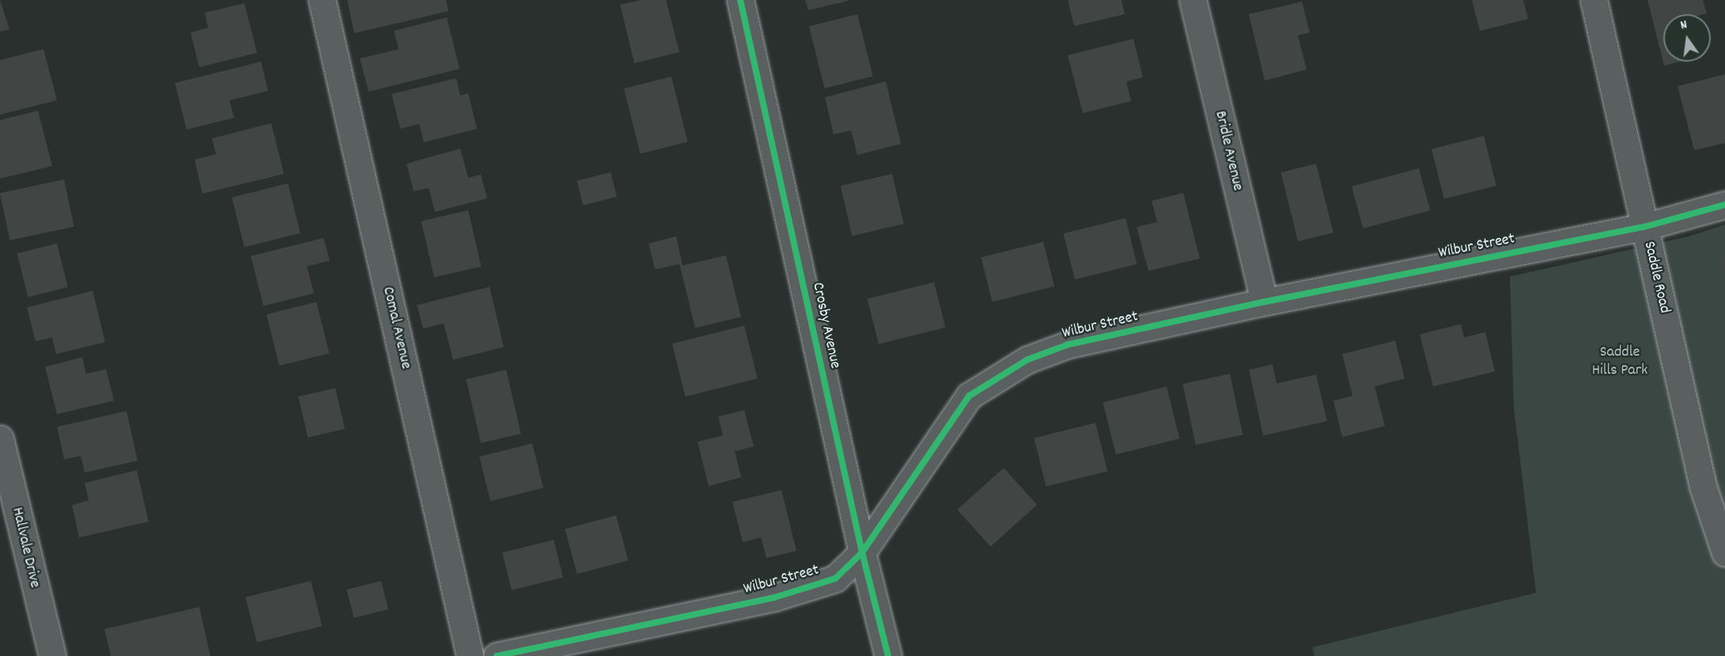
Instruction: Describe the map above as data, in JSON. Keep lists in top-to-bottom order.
{
  "streets": {
    "street": [
      "Bridle Avenue",
      "Wilbur Street",
      "Saddle Road",
      "Crosby Avenue",
      "Comal Avenue",
      "Hallvale Drive"
    ]
  },
  "crossings": [
    ["Bridle Avenue", "Wilbur Street"],
    ["Wilbur Street", "Saddle Road"],
    ["Wilbur Street", "Crosby Avenue"]
  ],
  "parks": ["Saddle Hills Park"],
  "north": "top"
}
